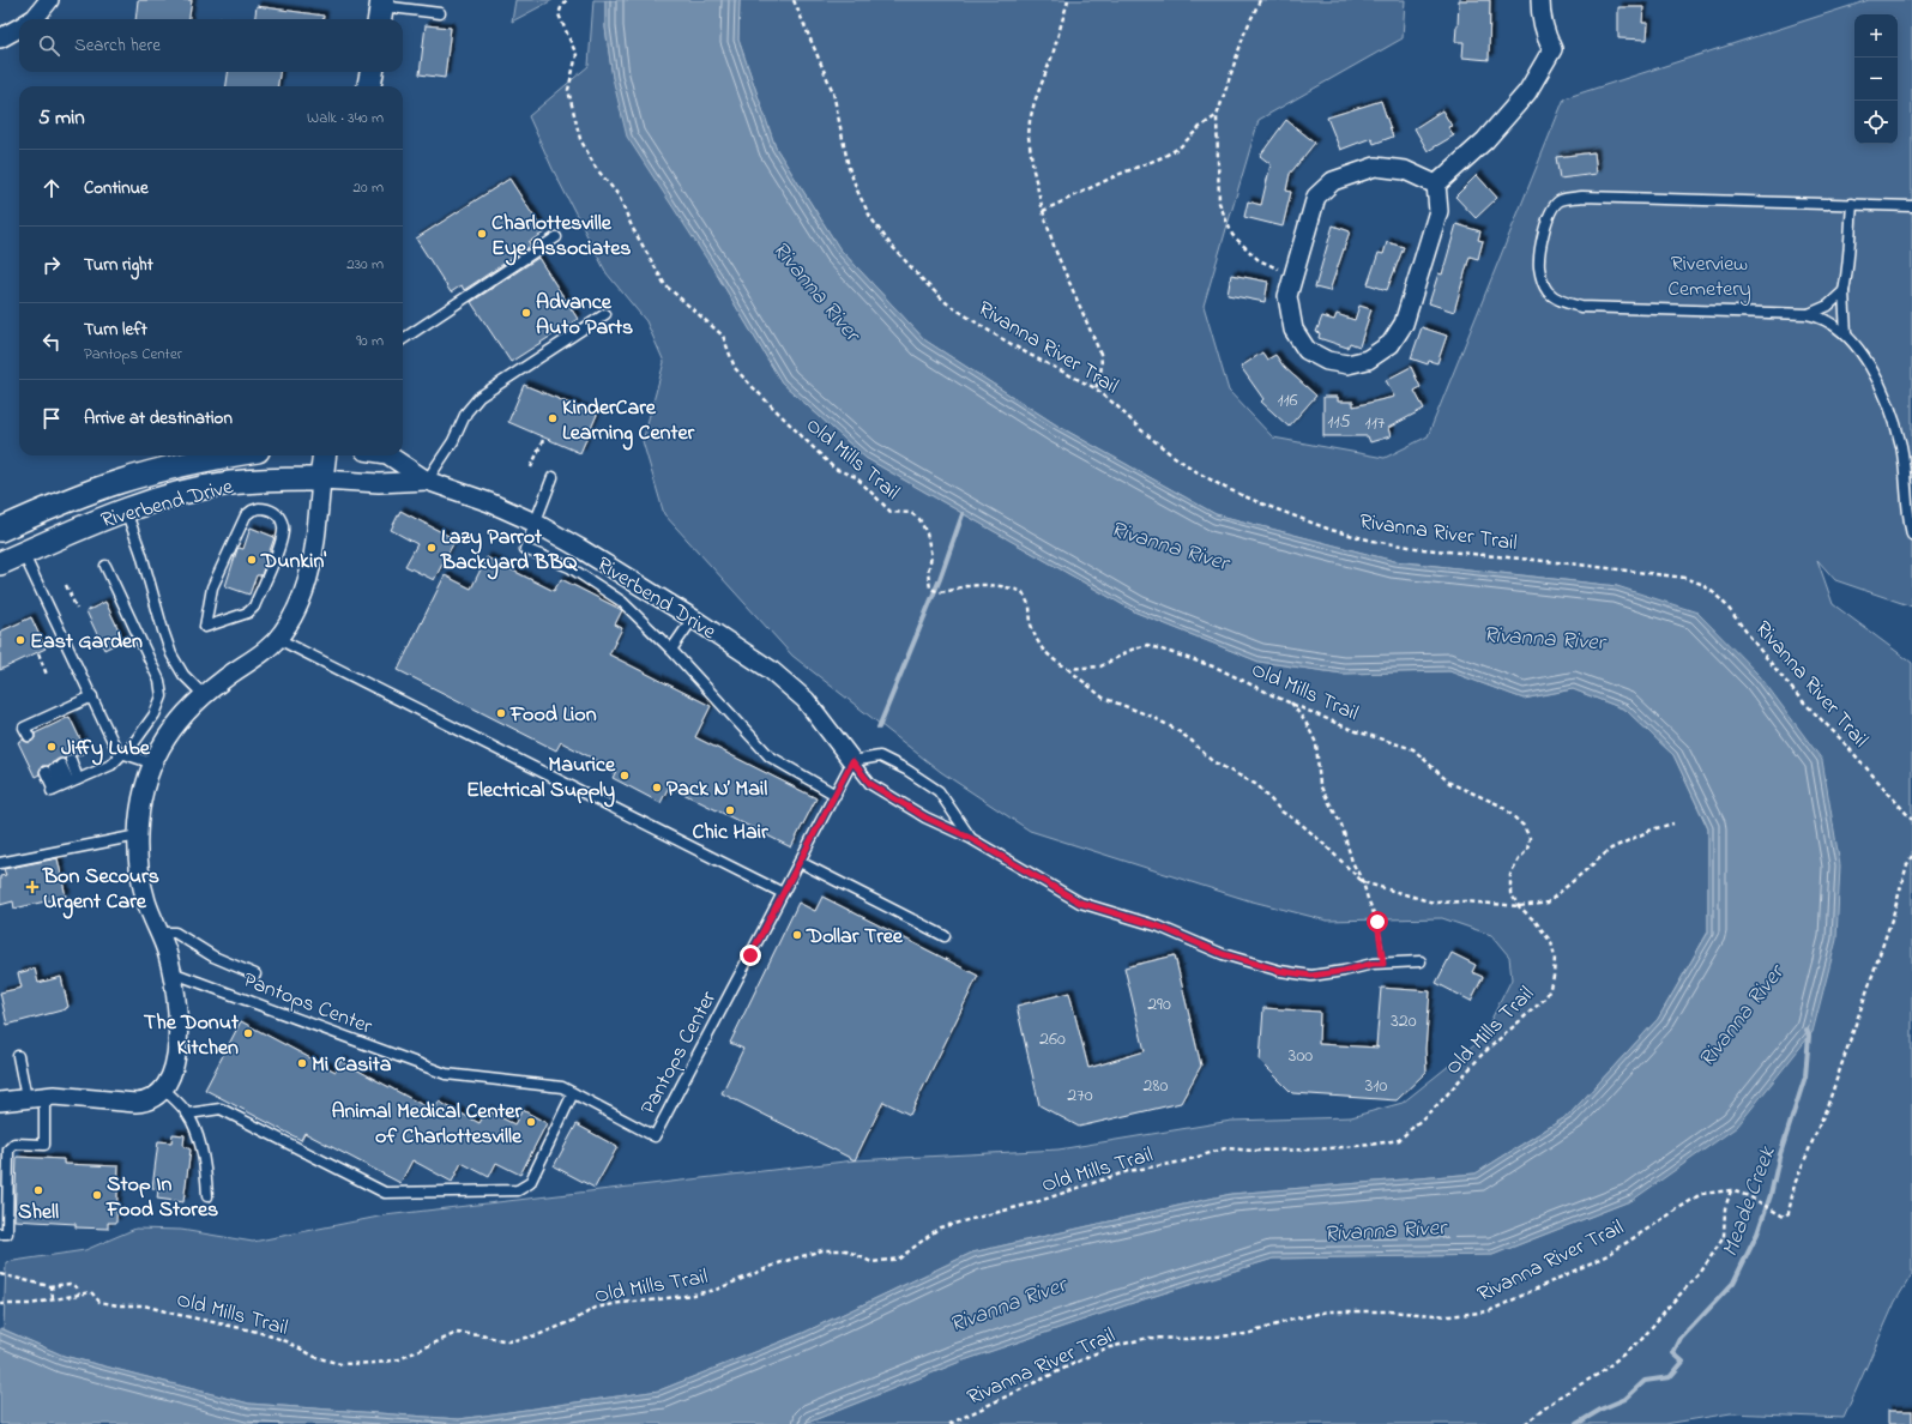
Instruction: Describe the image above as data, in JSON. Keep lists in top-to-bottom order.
{
  "streets": {
    "street": ["Riverbend Drive"],
    "lane": ["Pantops Center"],
    "path": ["Rivanna River Trail", "Old Mills Trail"]
  },
  "crossings": [
    ["Riverbend Drive", "Pantops Center"]
  ],
  "water": ["Rivanna River", "Meade Creek"],
  "parks": ["Riverview Cemetery"],
  "places": {
    "other": [
      "Charlottesville Eye Associates",
      "Advance Auto Parts",
      "KinderCare Learning Center",
      "Lazy Parrot Backyard BBQ",
      "Dunkin'",
      "East Garden",
      "Food Lion",
      "Jiffy Lube",
      "Maurice Electrical Supply",
      "Pack N’ Mail",
      "Chic Hair",
      "Dollar Tree",
      "The Donut Kitchen",
      "Mi Casita",
      "Animal Medical Center of Charlottesville",
      "Shell",
      "Stop In Food Stores"
    ],
    "health": ["Bon Secours Urgent Care"]
  },
  "house_numbers": [
    "116",
    "115",
    "117",
    "290",
    "320",
    "260",
    "300",
    "280",
    "310",
    "270"
  ],
  "page": {
    "map_buttons": ["+", "−"],
    "search": "Search here",
    "heading": ["5 min", "Walk · 340 m"],
    "list": [
      ["Continue", "20 m"],
      ["Turn right", "230 m"],
      ["Turn left", "Pantops Center", "90 m"],
      "Arrive at destination"
    ]
  }
}
